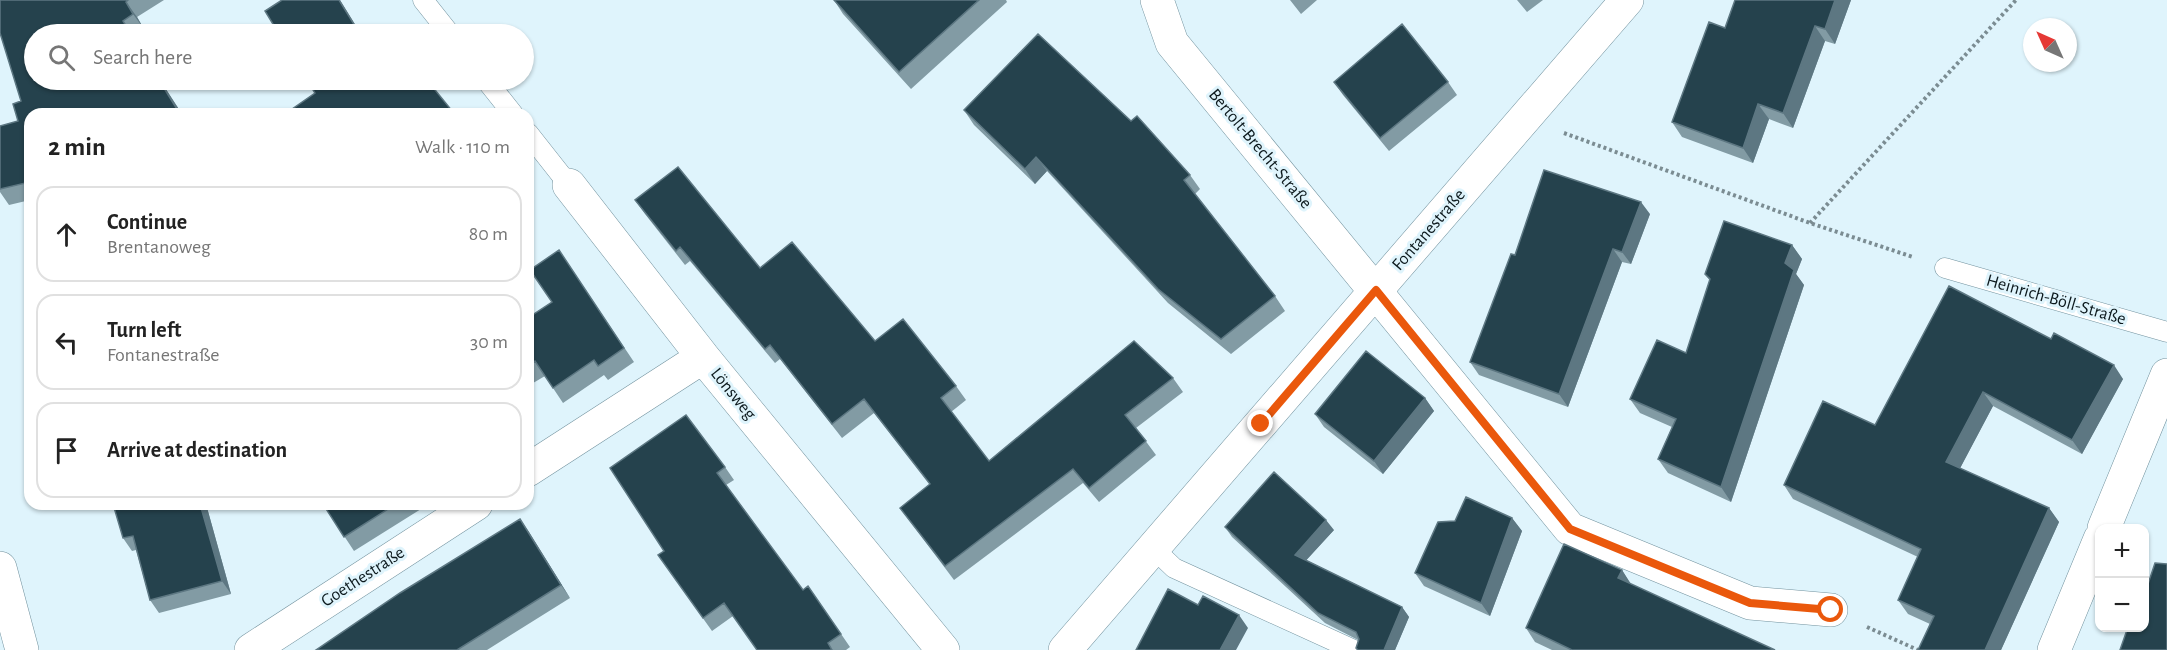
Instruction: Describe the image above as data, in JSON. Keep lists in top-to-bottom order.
{
  "streets": {
    "street": [
      "Bertolt-Brecht-Straße",
      "Fontanestraße",
      "Lönsweg",
      "Goethestraße"
    ],
    "lane": ["Heinrich-Böll-Straße"]
  },
  "crossings": [
    ["Bertolt-Brecht-Straße", "Fontanestraße"]
  ],
  "north": "top left",
  "page": {
    "search": "Search here",
    "heading": ["2 min", "Walk · 110 m"],
    "list": [
      ["Continue", "Brentanoweg", "80 m"],
      ["Turn left", "Fontanestraße", "30 m"],
      "Arrive at destination"
    ],
    "map_buttons": ["+", "−"]
  }
}
